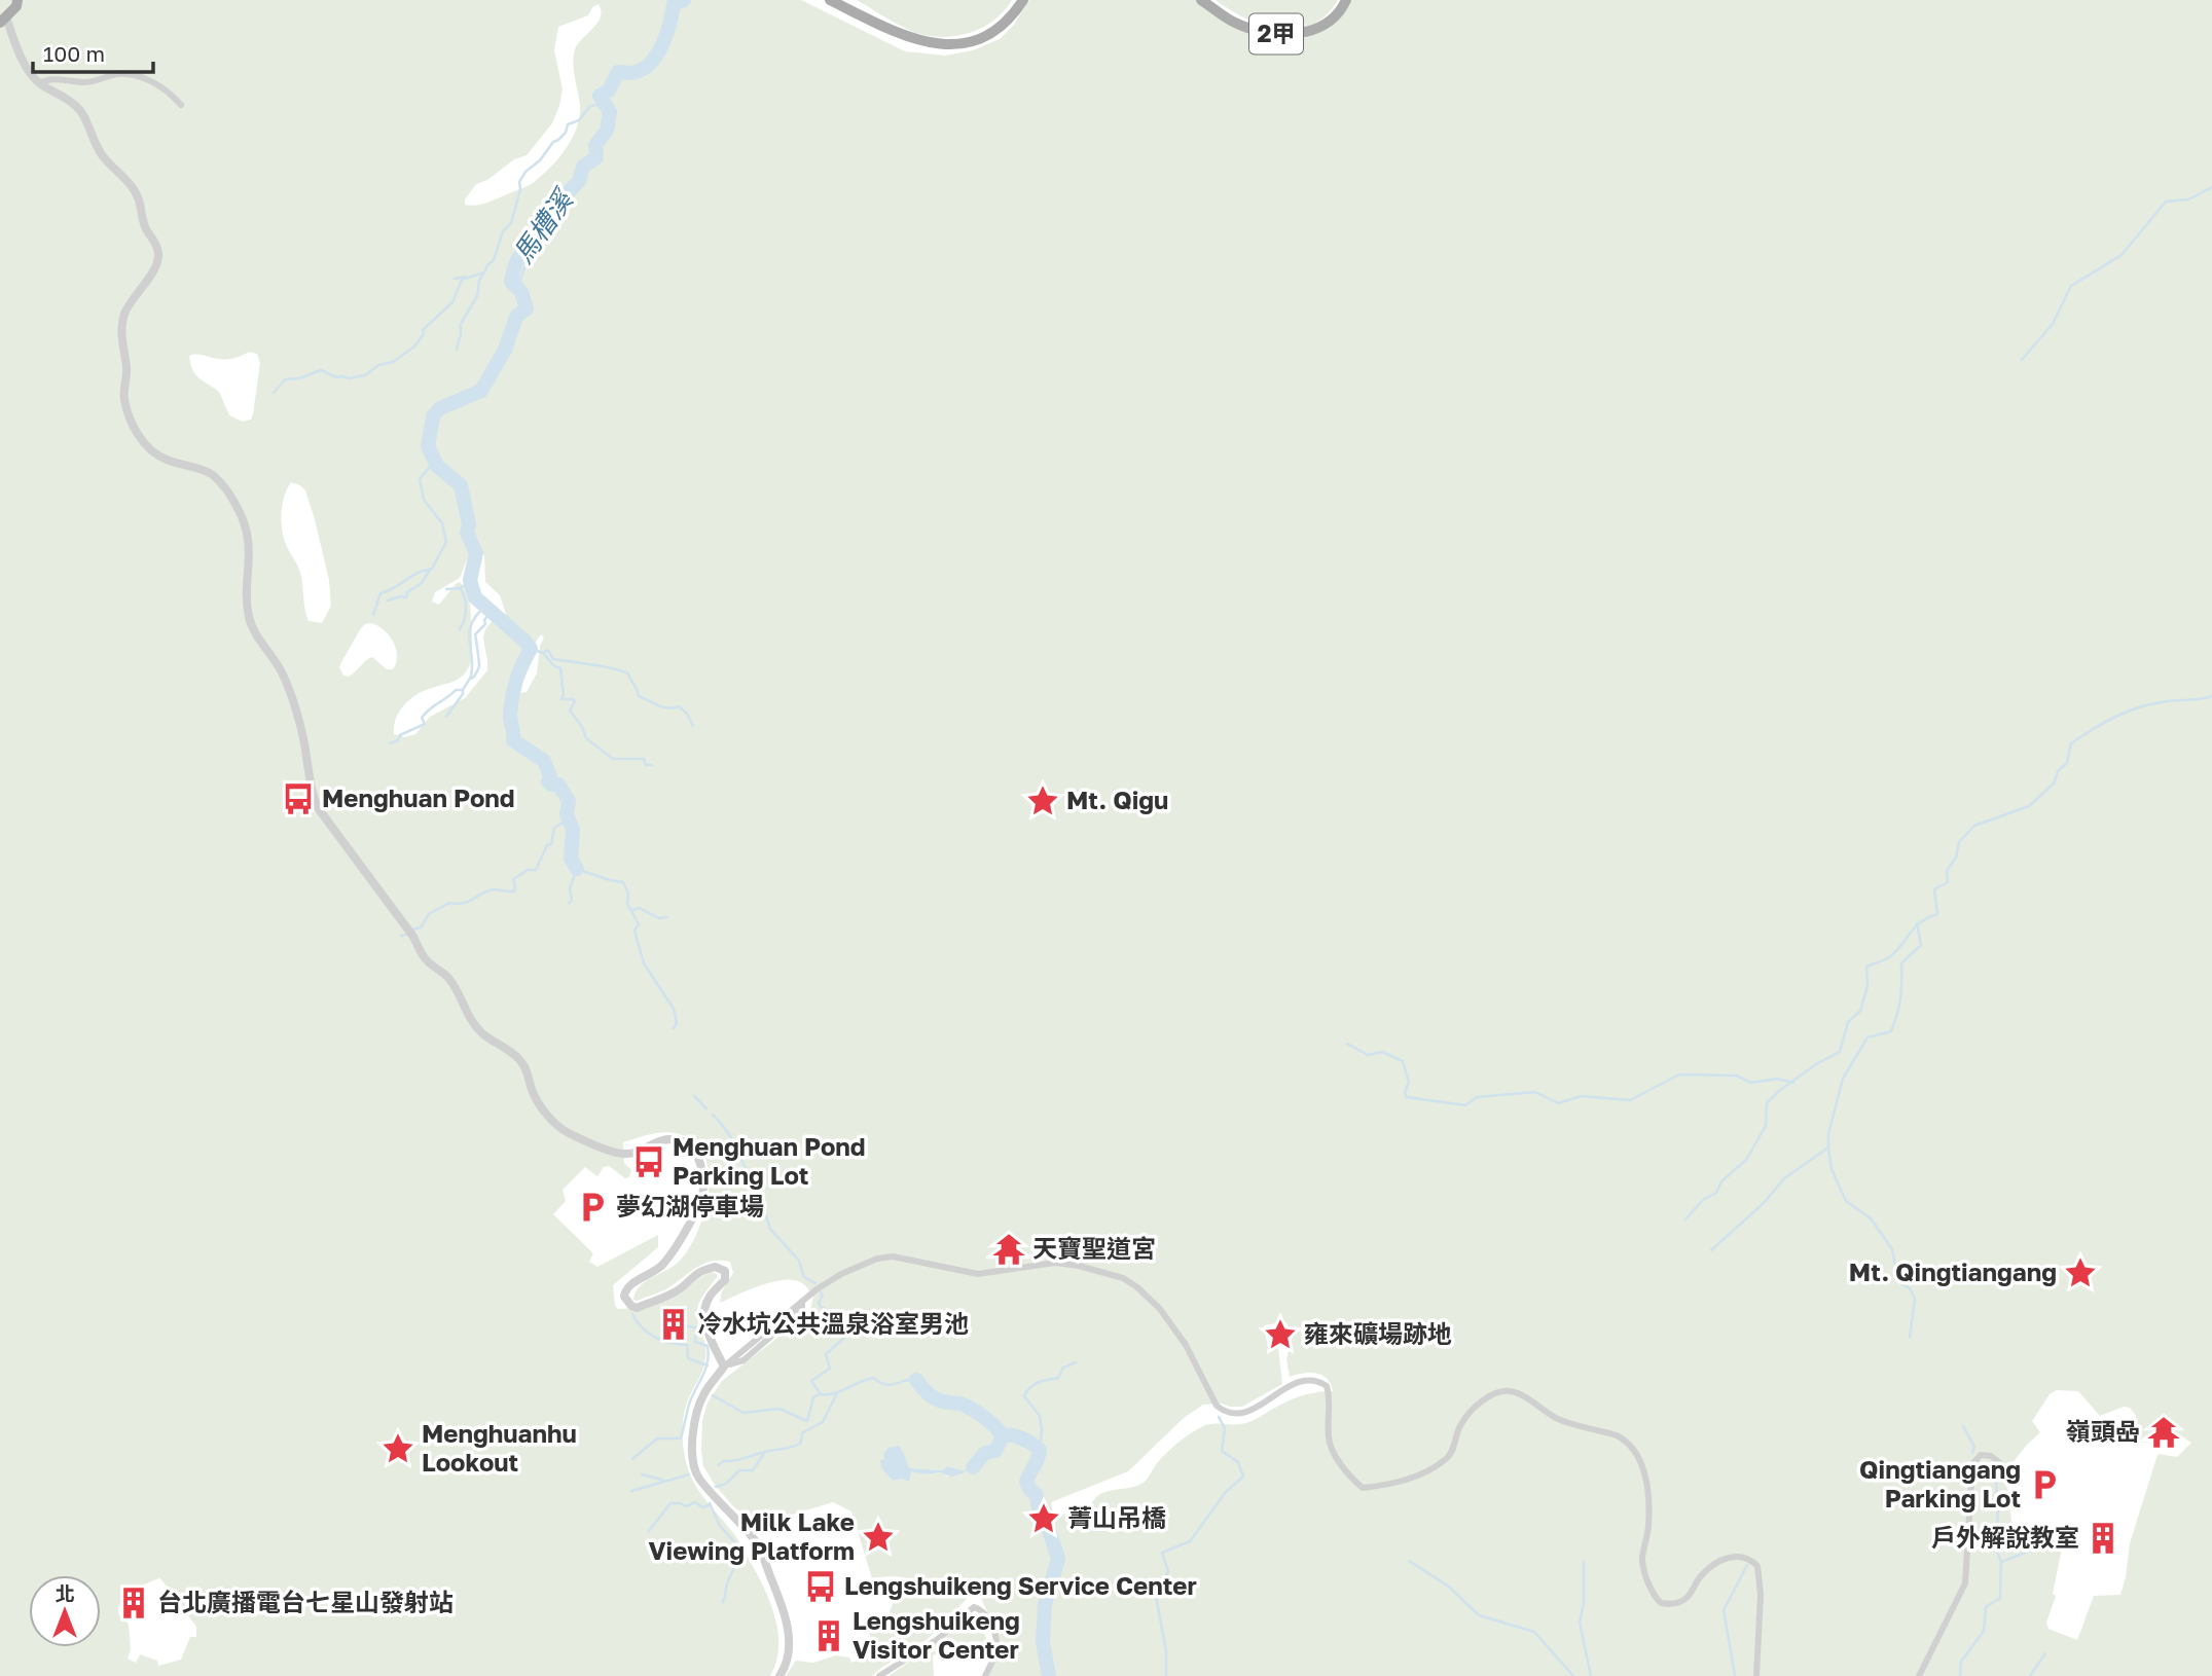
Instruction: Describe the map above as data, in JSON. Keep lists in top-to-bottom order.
{
  "streets": {
    "main road": ["2甲"]
  },
  "water": ["馬槽溪"],
  "places": {
    "bus stop": ["Menghuan Pond", "Menghuan Pond Parking Lot", "Lengshuikeng Service Center"],
    "place": [
      "Mt. Qigu",
      "Mt. Qingtiangang",
      "雍來礦場跡地",
      "Menghuanhu Lookout",
      "菁山吊橋",
      "Milk Lake Viewing Platform"
    ],
    "parking": ["夢幻湖停車場", "Qingtiangang Parking Lot"],
    "temple": ["天寶聖道宮", "嶺頭喦"],
    "building": [
      "冷水坑公共溫泉浴室男池",
      "戶外解說教室",
      "台北廣播電台七星山發射站",
      "Lengshuikeng Visitor Center"
    ]
  },
  "scale_bar": "100 m",
  "north": "top"
}
